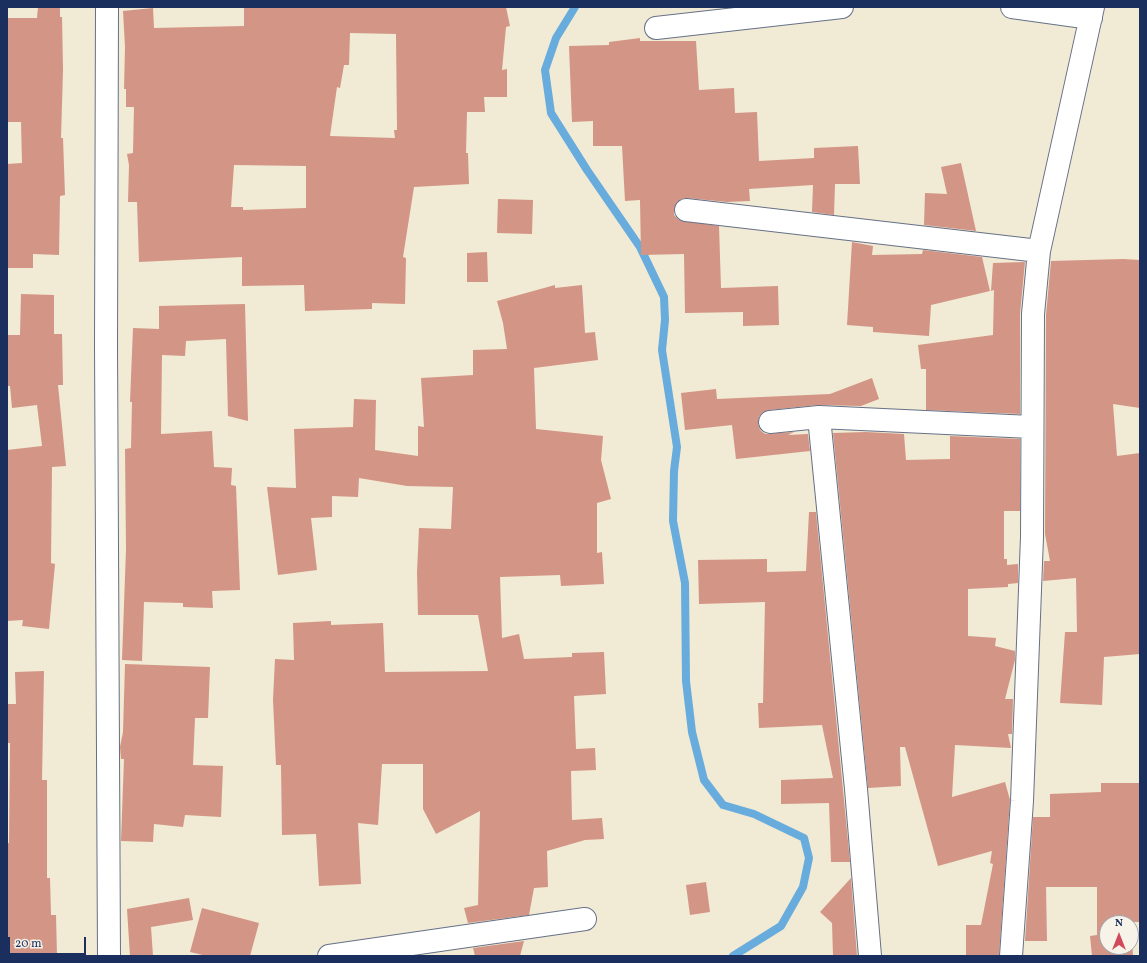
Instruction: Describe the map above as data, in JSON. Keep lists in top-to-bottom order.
{
  "scale_bar": "20 m",
  "north": "top"
}
